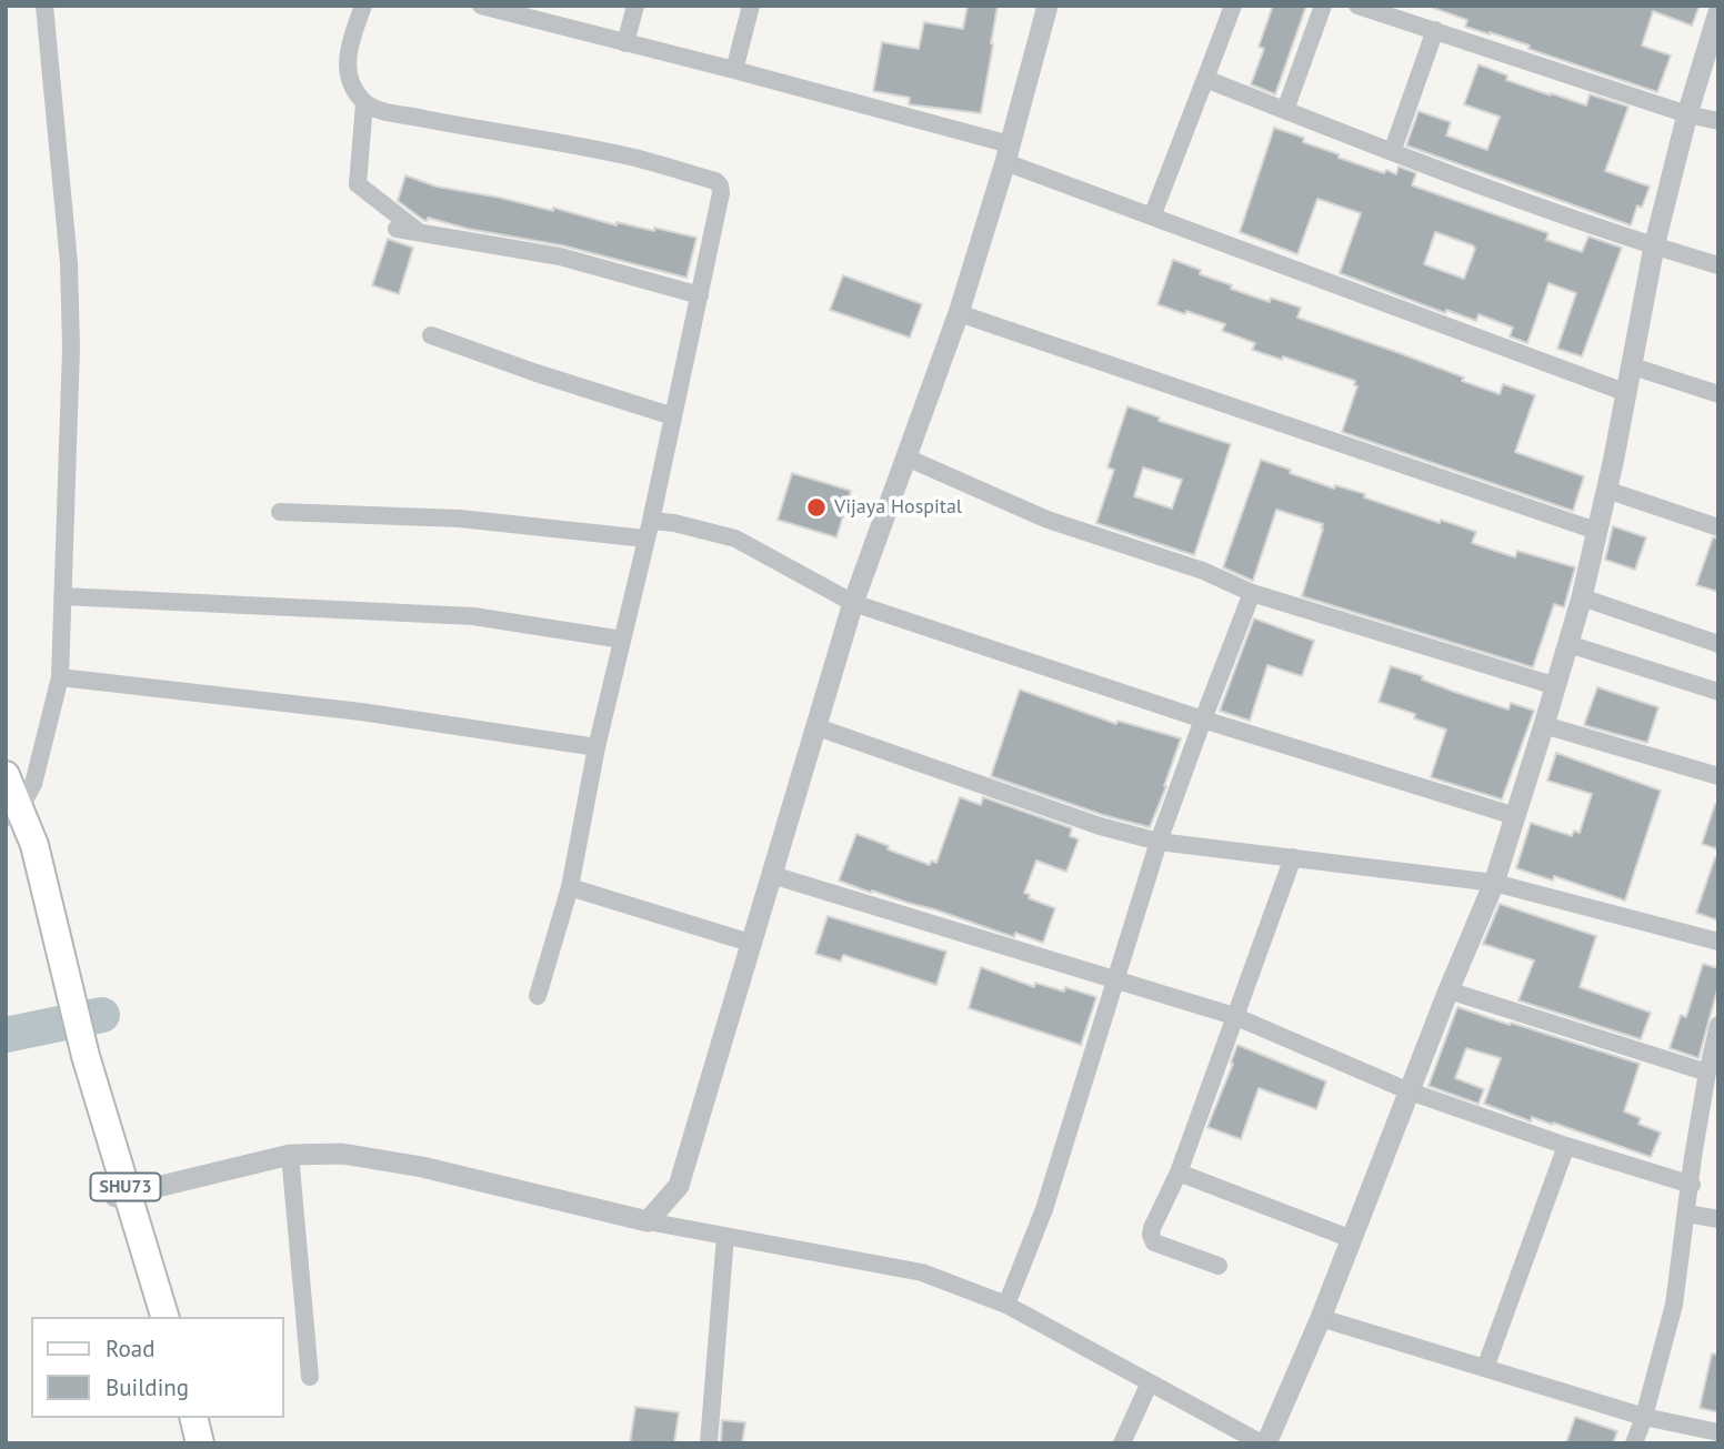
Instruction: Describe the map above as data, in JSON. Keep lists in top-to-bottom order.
{
  "streets": {
    "main road": ["SHU73"]
  },
  "places": ["Vijaya Hospital"],
  "legend": ["Road", "Building"]
}
